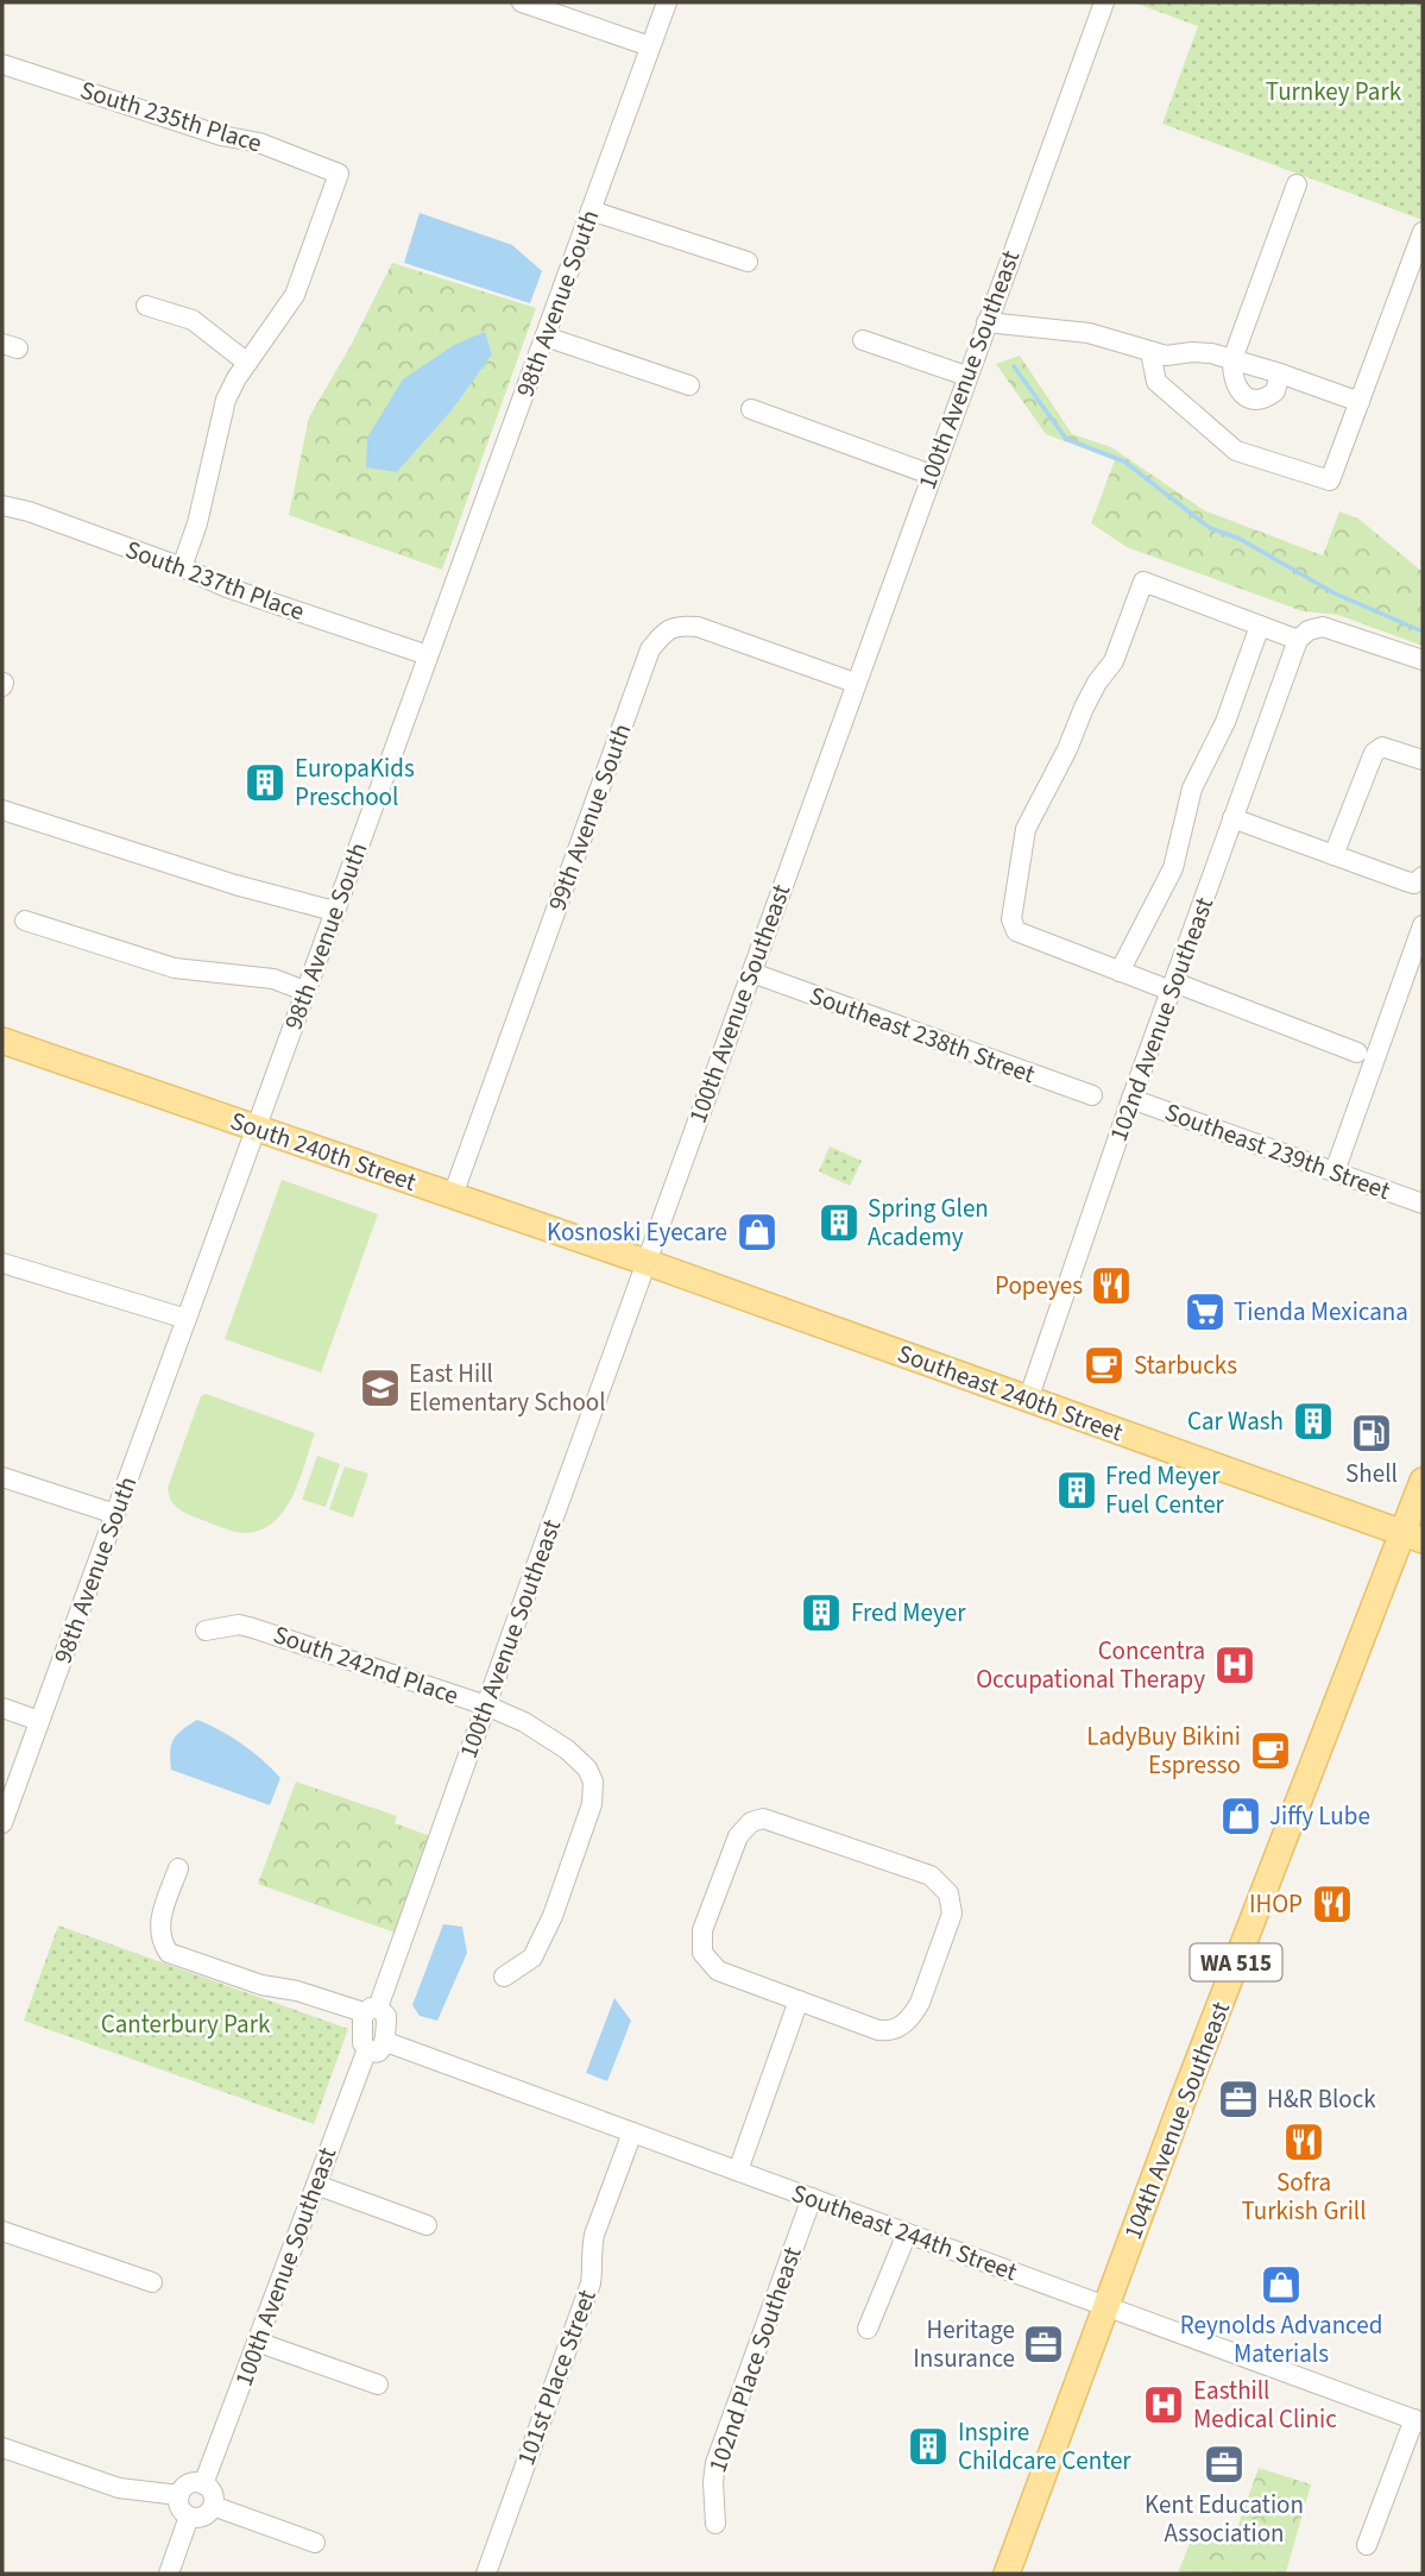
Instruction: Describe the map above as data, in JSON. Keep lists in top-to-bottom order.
{
  "streets": {
    "main road": [
      "South 240th Street",
      "Southeast 240th Street",
      "WA 515",
      "104th Avenue Southeast"
    ],
    "street": [
      "South 235th Place",
      "98th Avenue South",
      "100th Avenue Southeast",
      "South 237th Place",
      "99th Avenue South",
      "102nd Avenue Southeast",
      "Southeast 238th Street",
      "Southeast 239th Street",
      "South 242nd Place",
      "Southeast 244th Street",
      "102nd Place Southeast",
      "101st Place Street"
    ]
  },
  "crossings": [
    ["98th Avenue South", "South 237th Place"],
    ["98th Avenue South", "South 240th Street"],
    ["100th Avenue Southeast", "99th Avenue South"],
    ["100th Avenue Southeast", "Southeast 238th Street"],
    ["100th Avenue Southeast", "South 240th Street"],
    ["100th Avenue Southeast", "Southeast 240th Street"],
    ["100th Avenue Southeast", "South 242nd Place"],
    ["100th Avenue Southeast", "Southeast 244th Street"],
    ["99th Avenue South", "South 240th Street"],
    ["102nd Avenue Southeast", "Southeast 238th Street"],
    ["102nd Avenue Southeast", "Southeast 239th Street"],
    ["102nd Avenue Southeast", "Southeast 240th Street"],
    ["Southeast 238th Street", "Southeast 239th Street"],
    ["South 240th Street", "Southeast 240th Street"],
    ["Southeast 240th Street", "104th Avenue Southeast"],
    ["104th Avenue Southeast", "Southeast 244th Street"],
    ["Southeast 244th Street", "102nd Place Southeast"],
    ["Southeast 244th Street", "101st Place Street"]
  ],
  "parks": ["Turnkey Park", "Canterbury Park"],
  "places": {
    "building": [
      "EuropaKids Preschool",
      "Spring Glen Academy",
      "Car Wash",
      "Fred Meyer Fuel Center",
      "Fred Meyer",
      "Inspire Childcare Center"
    ],
    "shop": ["Kosnoski Eyecare", "Jiffy Lube", "Reynolds Advanced Materials"],
    "restaurant": ["Popeyes", "IHOP", "Sofra Turkish Grill"],
    "supermarket": ["Tienda Mexicana"],
    "cafe": ["Starbucks", "LadyBuy Bikini Espresso"],
    "school or university": ["East Hill Elementary School"],
    "fuel station": ["Shell"],
    "hospital": ["Concentra Occupational Therapy", "Easthill Medical Clinic"],
    "office": ["H&R Block", "Heritage Insurance", "Kent Education Association"]
  }
}
